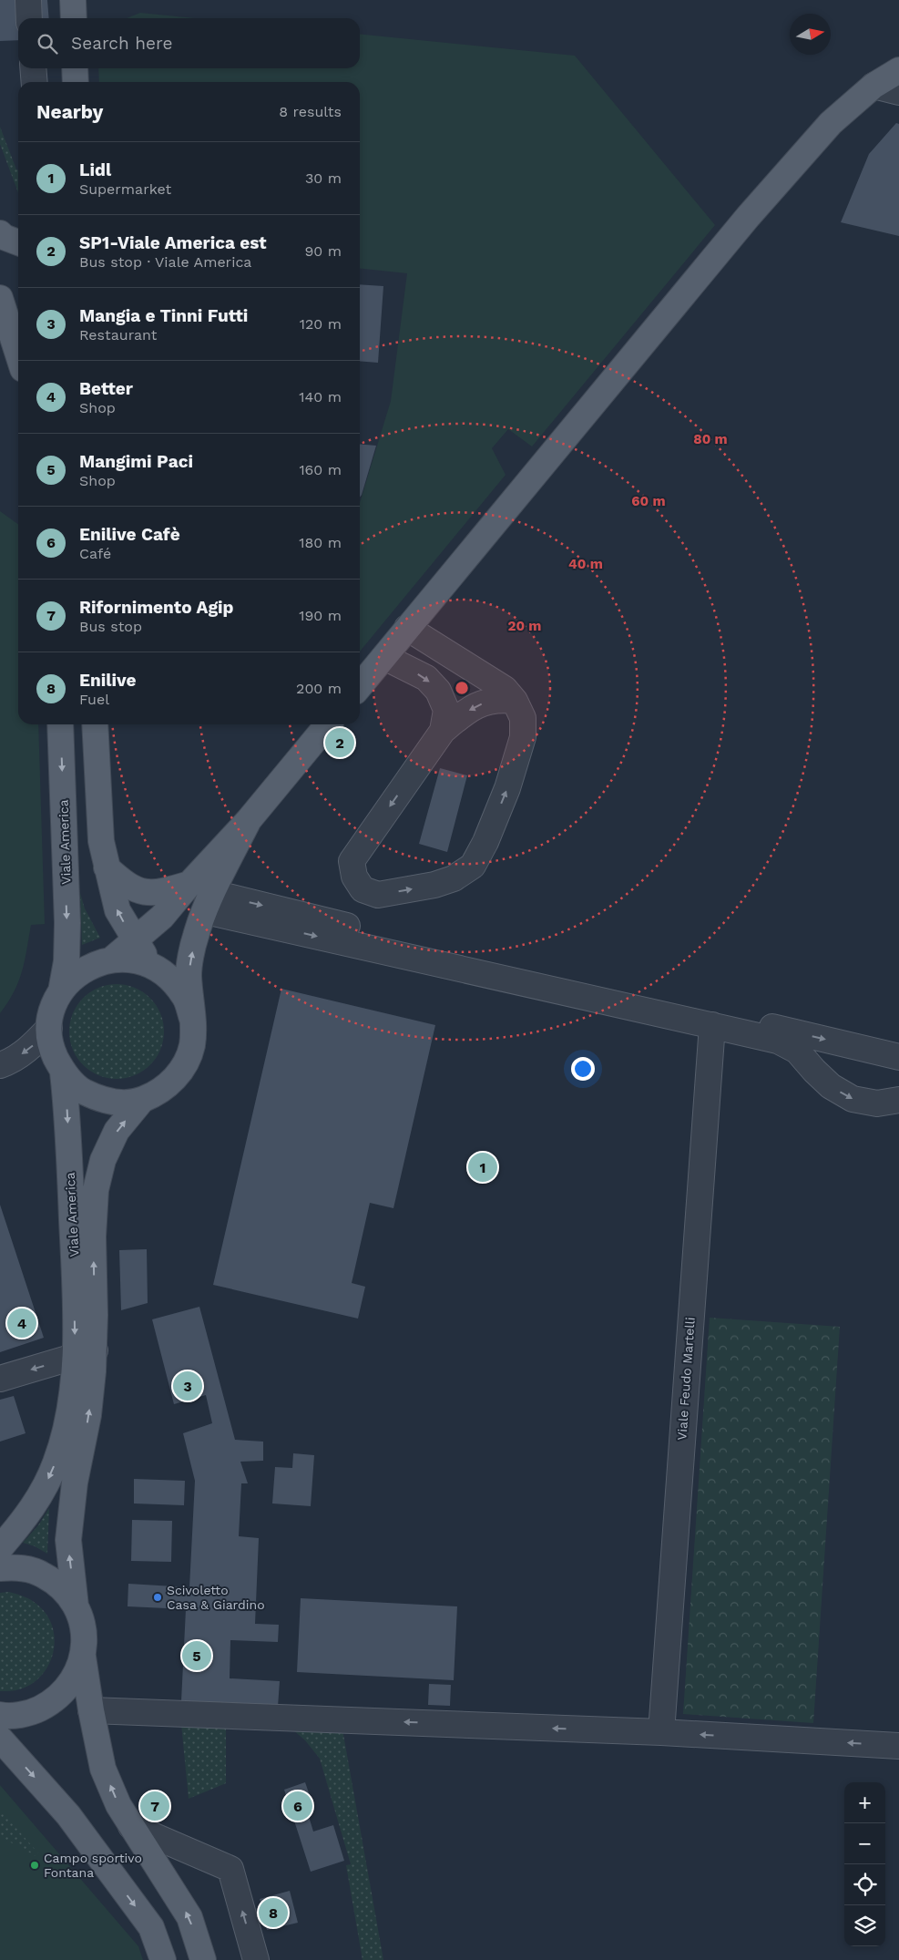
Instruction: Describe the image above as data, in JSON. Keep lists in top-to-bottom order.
{
  "streets": {
    "main road": ["Viale America"],
    "street": ["Viale Feudo Martelli"]
  },
  "places": ["Scivoletto Casa & Giardino", "Campo sportivo Fontana"],
  "north": "right",
  "page": {
    "search": "Search here",
    "heading": ["Nearby", "8 results"],
    "list": [
      {
        "mark": "1",
        "name": "Lidl",
        "note": "Supermarket",
        "value": "30 m"
      },
      {
        "mark": "2",
        "name": "SP1-Viale America est",
        "note": "Bus stop · Viale America",
        "value": "90 m"
      },
      {
        "mark": "3",
        "name": "Mangia e Tinni Futti",
        "note": "Restaurant",
        "value": "120 m"
      },
      {
        "mark": "4",
        "name": "Better",
        "note": "Shop",
        "value": "140 m"
      },
      {
        "mark": "5",
        "name": "Mangimi Paci",
        "note": "Shop",
        "value": "160 m"
      },
      {
        "mark": "6",
        "name": "Enilive Cafè",
        "note": "Café",
        "value": "180 m"
      },
      {
        "mark": "7",
        "name": "Rifornimento Agip",
        "note": "Bus stop",
        "value": "190 m"
      },
      {
        "mark": "8",
        "name": "Enilive",
        "note": "Fuel",
        "value": "200 m"
      }
    ],
    "pins": [
      "2",
      "1",
      "4",
      "3",
      "5",
      "6",
      "7",
      "8"
    ],
    "map_buttons": ["+", "−"]
  },
  "rings": [
    "80 m",
    "60 m",
    "40 m",
    "20 m"
  ]
}
